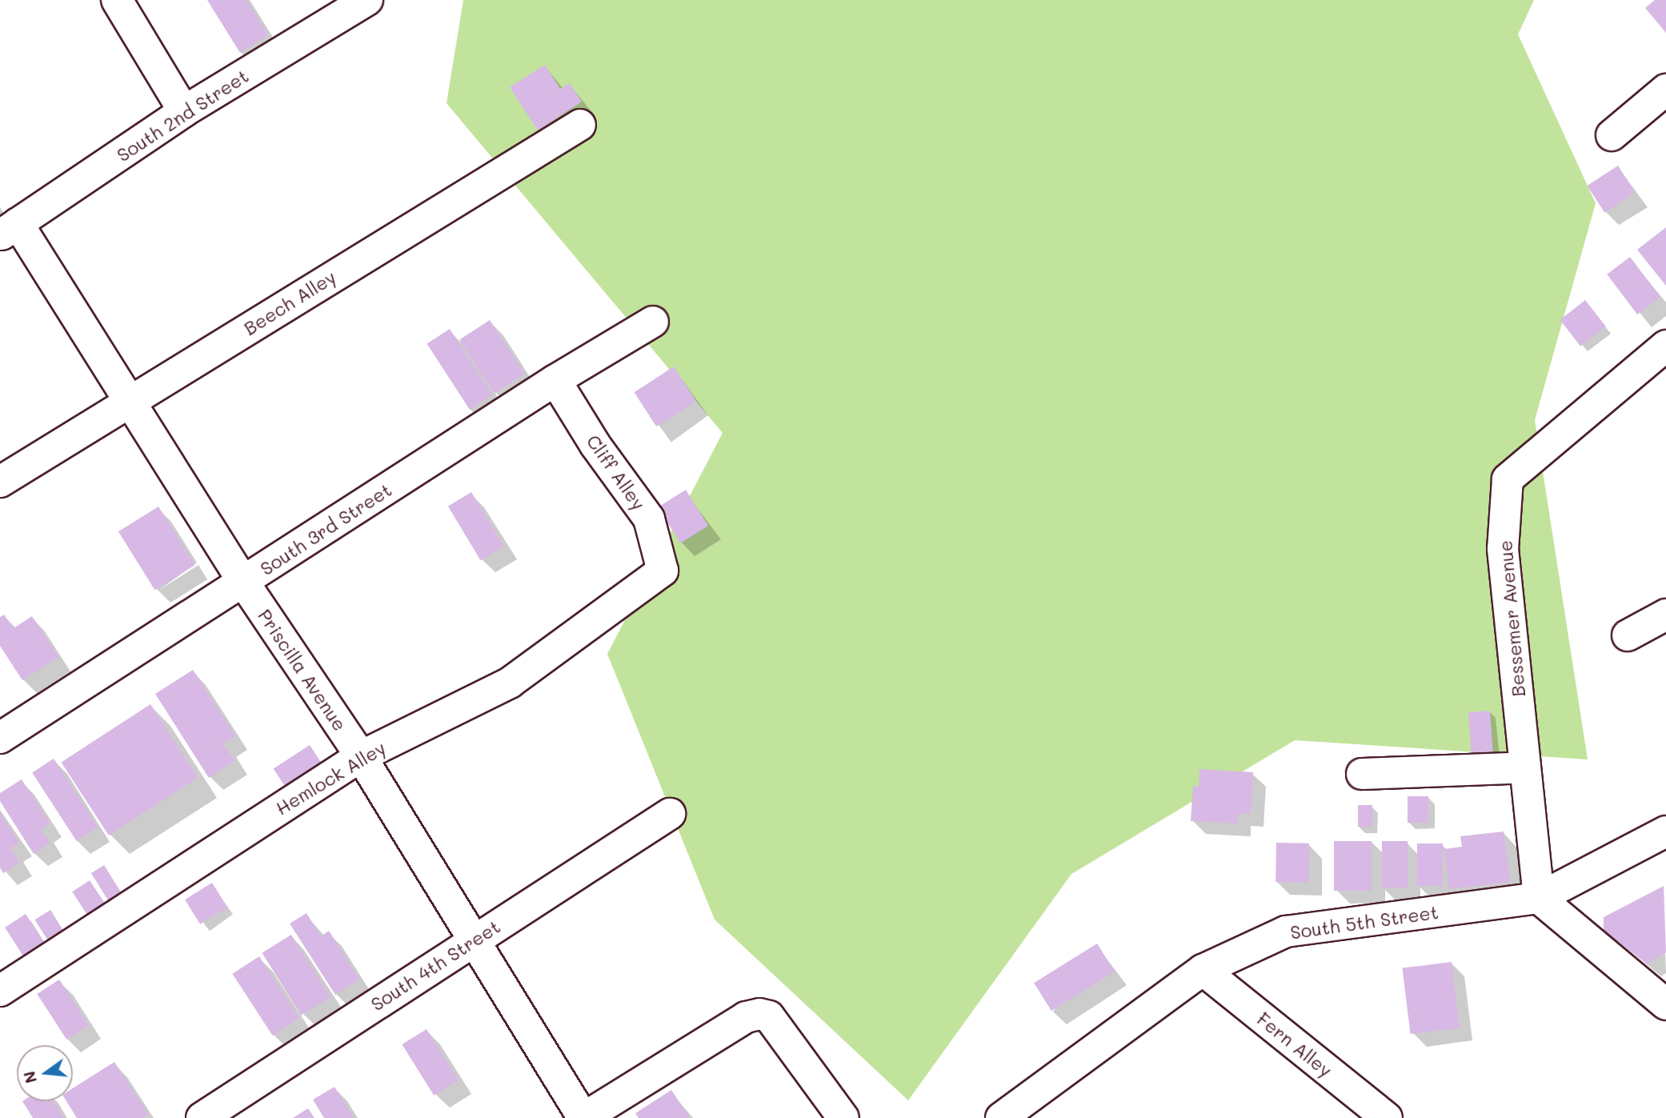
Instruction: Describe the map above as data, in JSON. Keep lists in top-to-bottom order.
{
  "streets": {
    "street": [
      "South 2nd Street",
      "Beech Alley",
      "Cliff Alley",
      "South 3rd Street",
      "Bessemer Avenue",
      "Priscilla Avenue",
      "Hemlock Alley",
      "South 5th Street",
      "South 4th Street",
      "Fern Alley"
    ]
  },
  "crossings": [
    ["South 2nd Street", "Priscilla Avenue"],
    ["Beech Alley", "Priscilla Avenue"],
    ["Cliff Alley", "South 3rd Street"],
    ["Cliff Alley", "Hemlock Alley"],
    ["South 3rd Street", "Priscilla Avenue"],
    ["Bessemer Avenue", "South 5th Street"],
    ["Priscilla Avenue", "Hemlock Alley"],
    ["Priscilla Avenue", "South 4th Street"],
    ["South 5th Street", "Fern Alley"]
  ],
  "north": "left"
}
